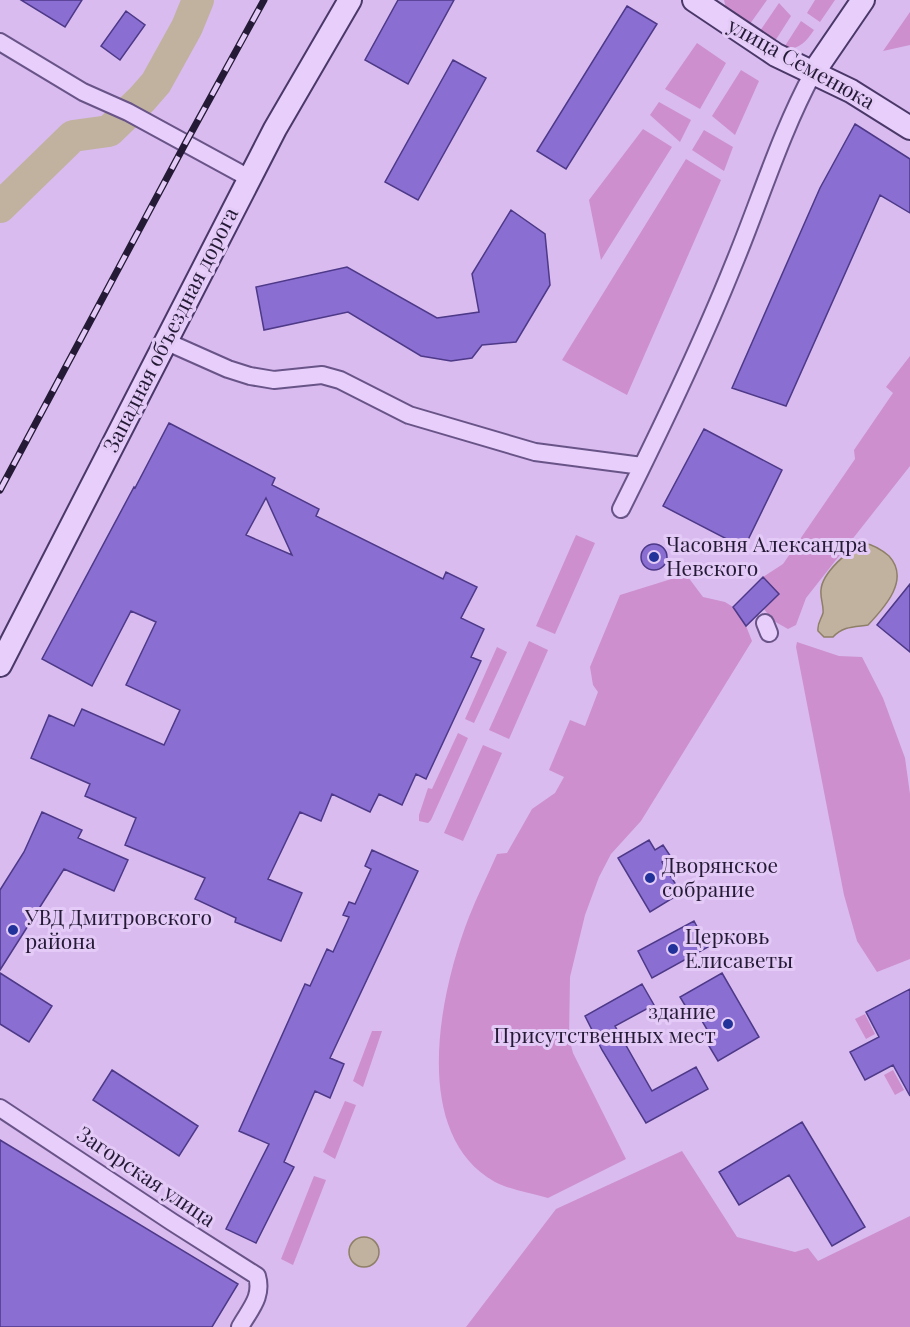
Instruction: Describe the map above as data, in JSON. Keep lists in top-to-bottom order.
{
  "streets": {
    "main road": ["улица Семенюка", "Западная объездная дорога"],
    "street": ["Загорская улица"]
  },
  "places": [
    "Часовня Александра Невского",
    "Дворянское собрание",
    "УВД Дмитровского района",
    "Церковь Елиcаветы",
    "здание Присутственных мест"
  ]
}
